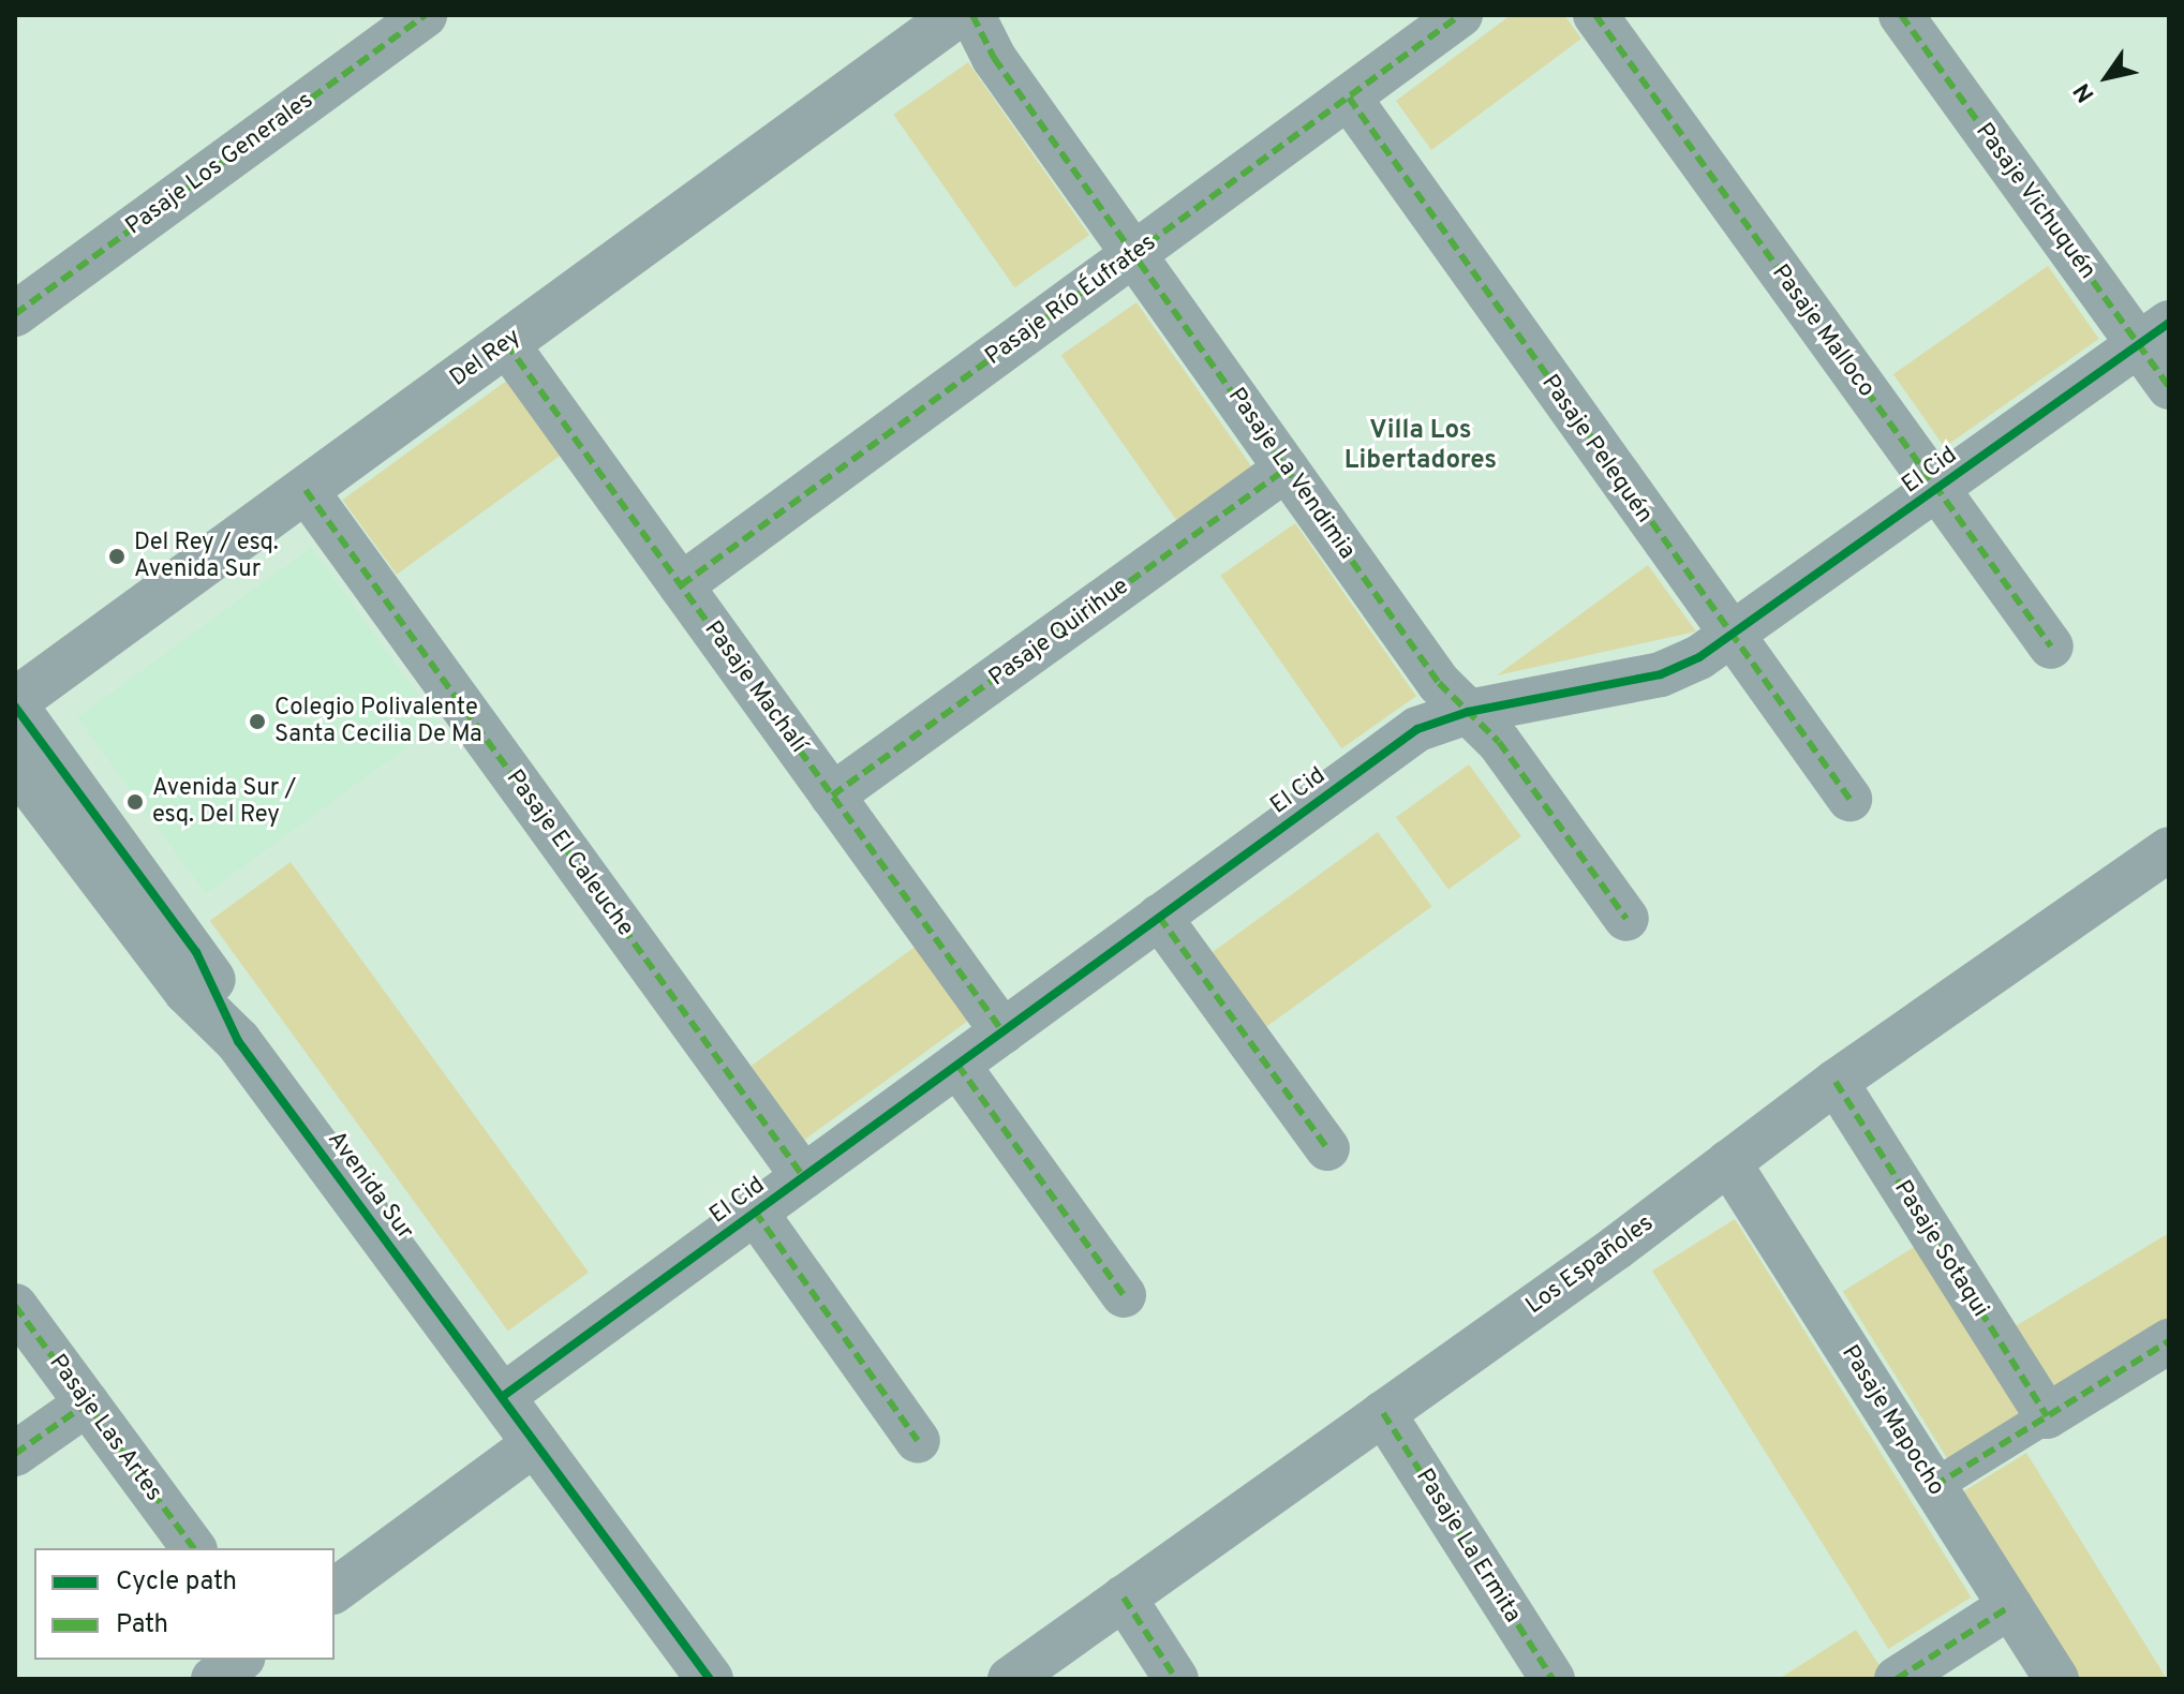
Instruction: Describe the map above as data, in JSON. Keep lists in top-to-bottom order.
{
  "streets": {
    "street": [
      "Pasaje Los Generales",
      "Pasaje Vichuquén",
      "Pasaje Río Éufrates",
      "Pasaje Malloco",
      "Del Rey",
      "Pasaje Pelequén",
      "El Cid",
      "Pasaje La Vendimia",
      "Pasaje Quirihue",
      "Pasaje Machalí",
      "Pasaje El Caleuche",
      "Avenida Sur",
      "Pasaje Sotaqui",
      "Los Españoles",
      "Pasaje Mapocho",
      "Pasaje Las Artes",
      "Pasaje La Ermita"
    ]
  },
  "crossings": [
    ["Pasaje Vichuquén", "El Cid"],
    ["Pasaje Río Éufrates", "Pasaje Pelequén"],
    ["Pasaje Río Éufrates", "Pasaje La Vendimia"],
    ["Pasaje Río Éufrates", "Pasaje Machalí"],
    ["Pasaje Malloco", "El Cid"],
    ["Del Rey", "Pasaje Machalí"],
    ["Del Rey", "Pasaje El Caleuche"],
    ["Del Rey", "Avenida Sur"],
    ["Pasaje Pelequén", "El Cid"],
    ["El Cid", "Pasaje La Vendimia"],
    ["El Cid", "Pasaje Machalí"],
    ["El Cid", "Pasaje El Caleuche"],
    ["El Cid", "Avenida Sur"],
    ["Pasaje La Vendimia", "Pasaje Quirihue"],
    ["Pasaje Quirihue", "Pasaje Machalí"],
    ["Pasaje Sotaqui", "Los Españoles"],
    ["Los Españoles", "Pasaje Mapocho"],
    ["Los Españoles", "Pasaje La Ermita"]
  ],
  "districts": ["Villa Los Libertadores"],
  "places": ["Del Rey / esq. Avenida Sur", "Colegio Polivalente Santa Cecilia De Ma", "Avenida Sur / esq. Del Rey"],
  "legend": ["Cycle path", "Path"],
  "north": "bottom left"
}
